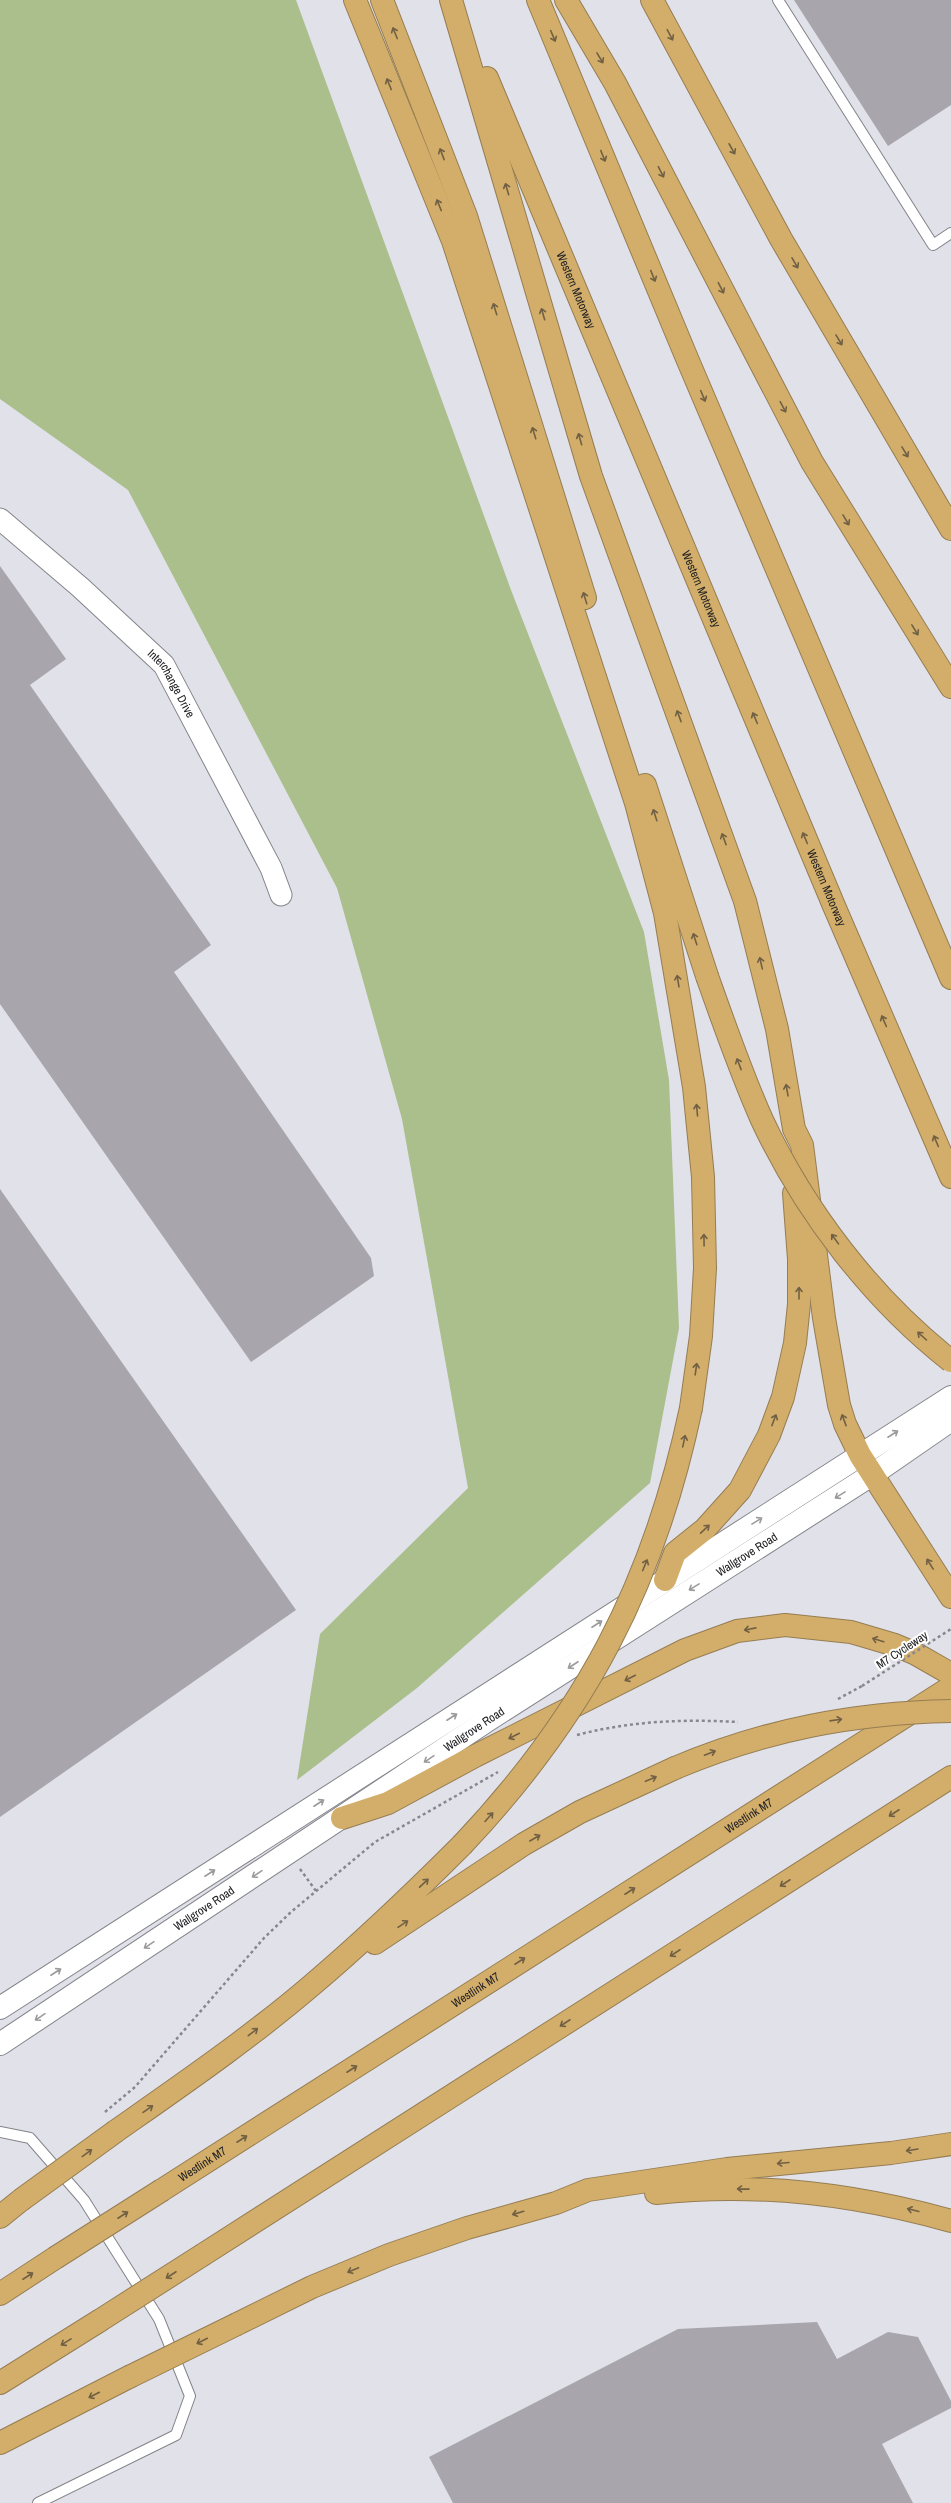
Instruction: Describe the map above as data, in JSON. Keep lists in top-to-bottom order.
{
  "streets": {
    "highway": ["Western Motorway", "Westlink M7"],
    "main road": ["Wallgrove Road"],
    "street": ["Interchange Drive"],
    "path": ["M7 Cycleway"]
  }
}
